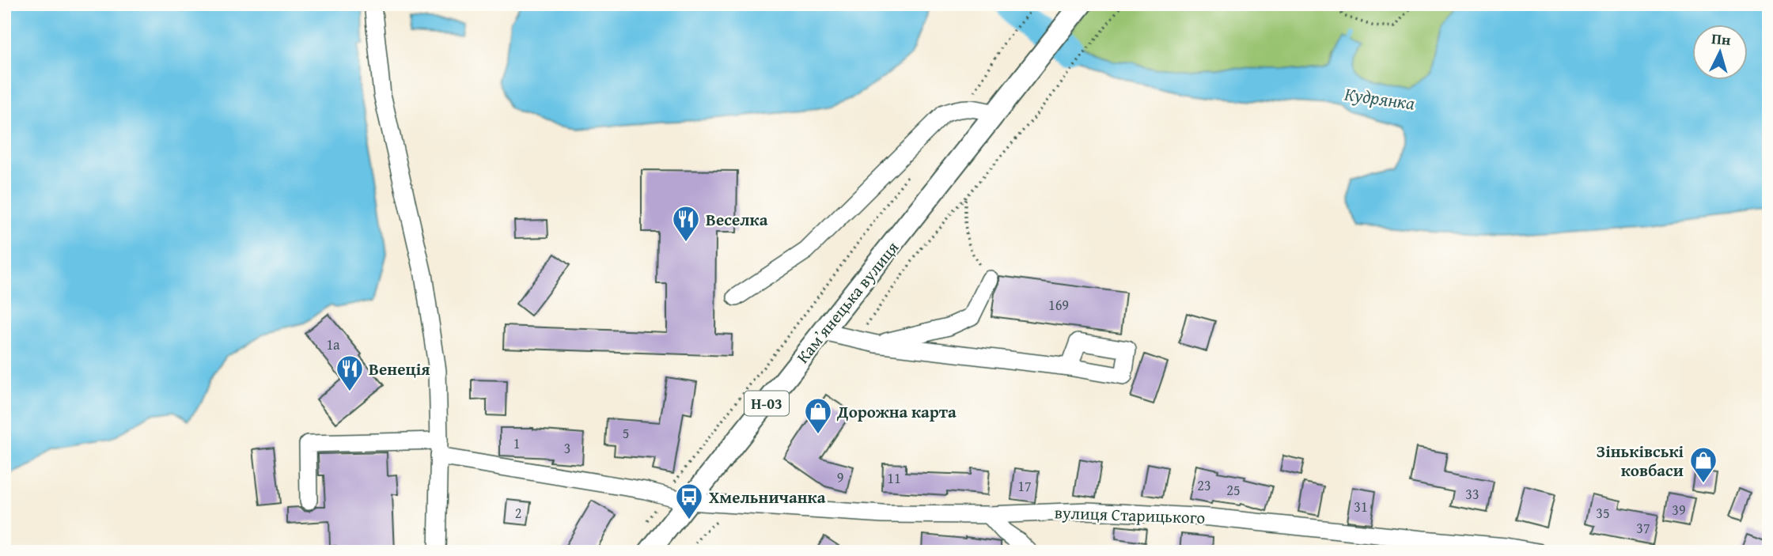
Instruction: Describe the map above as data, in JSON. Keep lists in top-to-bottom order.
{
  "streets": {
    "main road": ["Камʼянецька вулиця", "Н-03"],
    "street": ["вулиця Старицького"]
  },
  "crossings": [
    ["Камʼянецька вулиця", "вулиця Старицького"]
  ],
  "water": ["Кудрянка"],
  "places": {
    "restaurant": ["Веселка", "Венеція"],
    "shop": ["Дорожна карта", "Зіньківські ковбаси"],
    "bus stop": ["Хмельничанка"]
  },
  "house_numbers": [
    "169",
    "1а",
    "5",
    "1",
    "3",
    "9",
    "11",
    "23",
    "17",
    "25",
    "33",
    "31",
    "39",
    "2",
    "35",
    "37"
  ],
  "north": "top"
}
